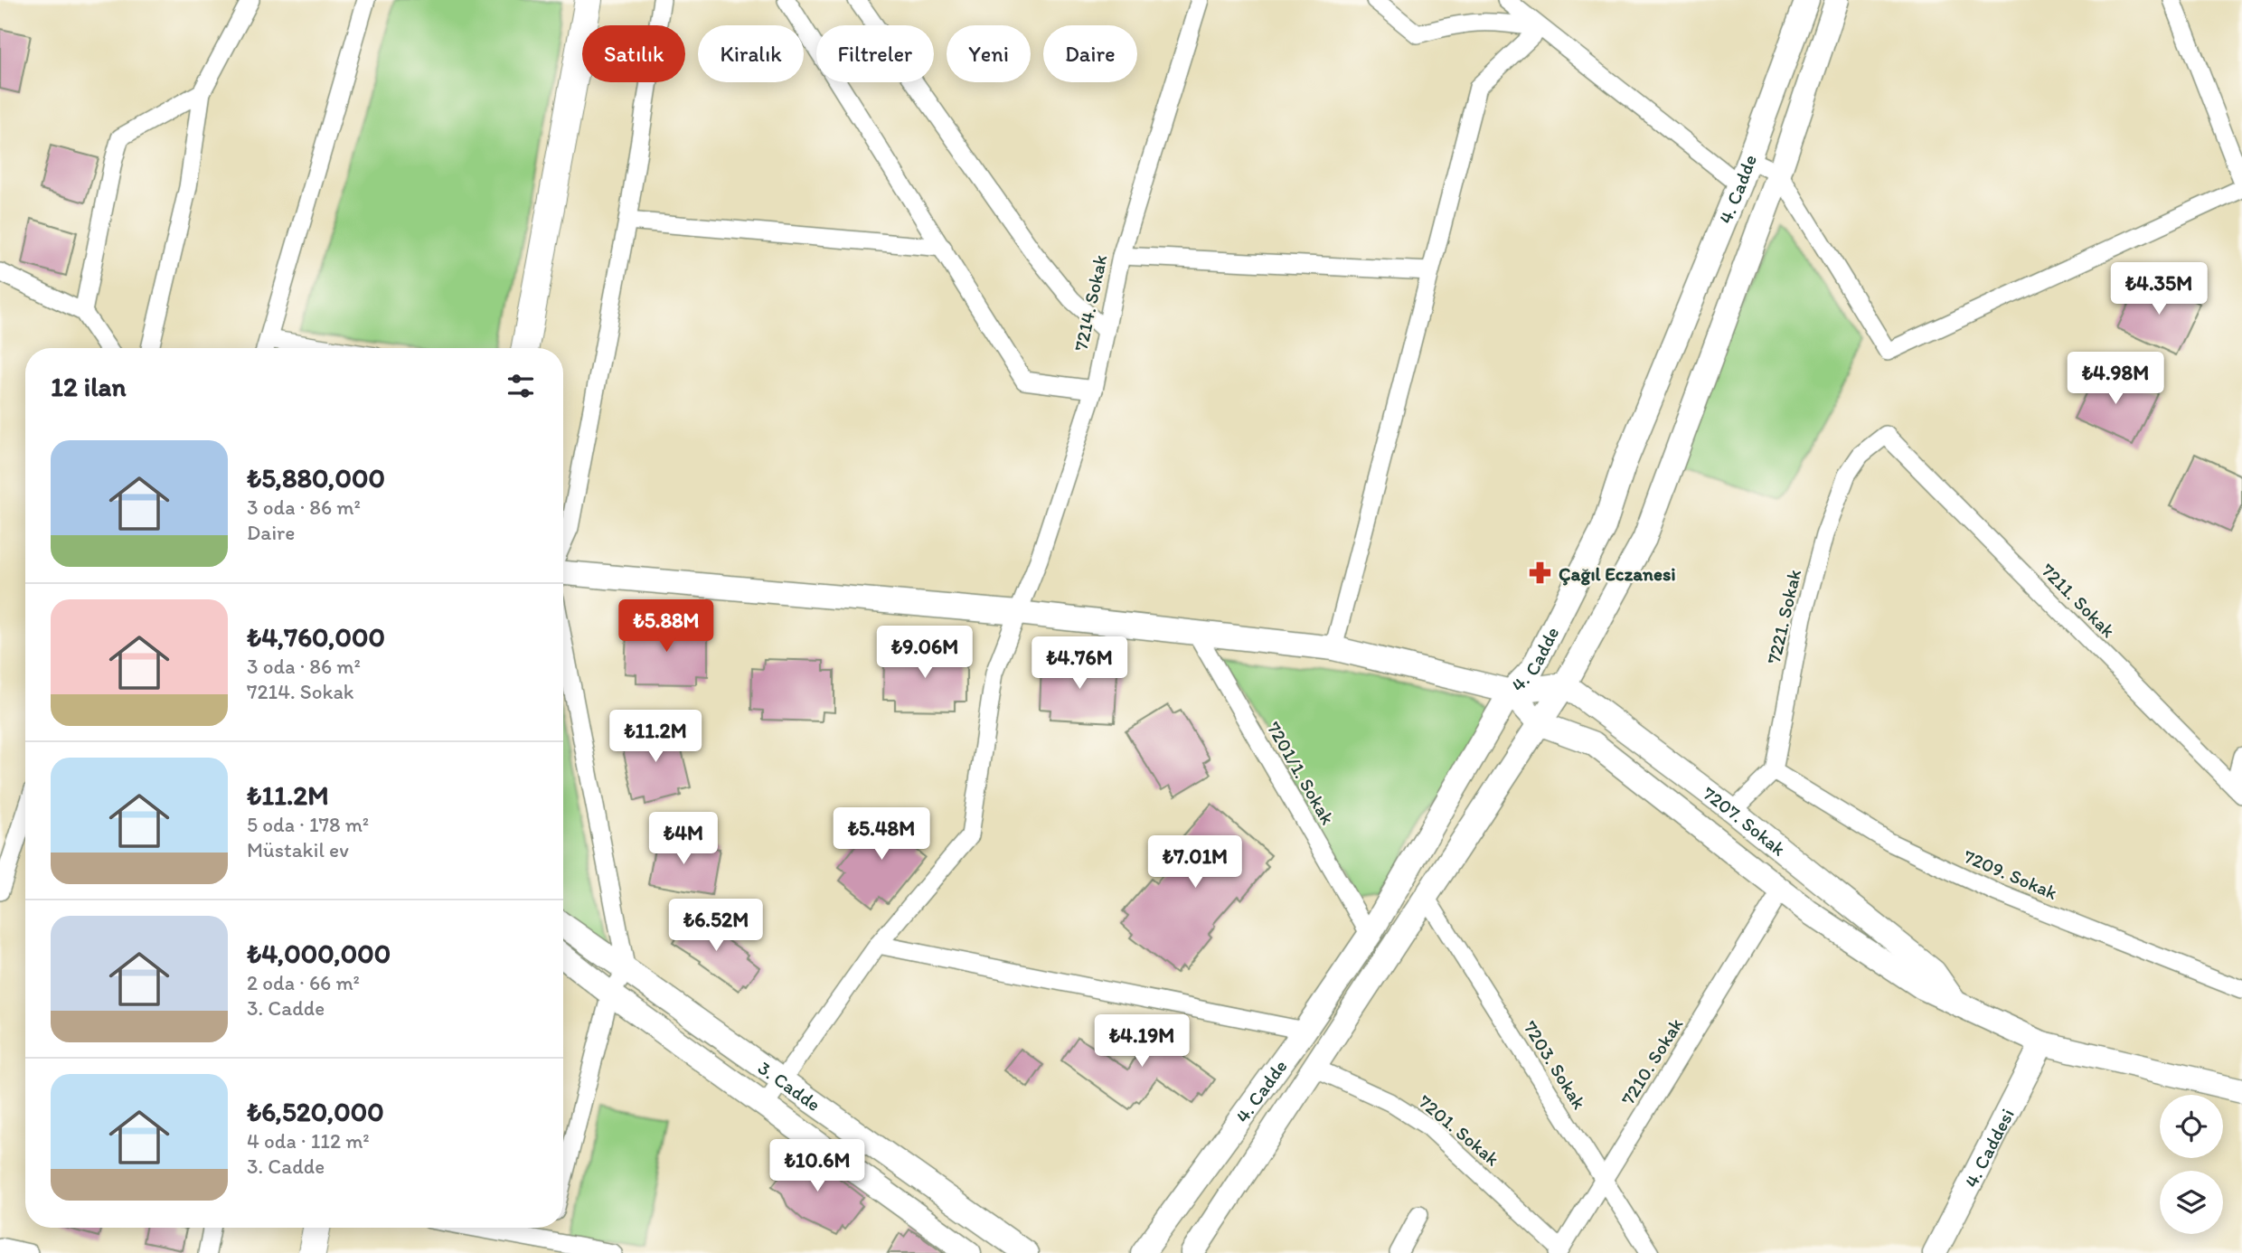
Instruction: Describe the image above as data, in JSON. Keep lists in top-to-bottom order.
{
  "streets": {
    "street": [
      "4. Cadde",
      "7214. Sokak",
      "7211. Sokak",
      "7221. Sokak",
      "7201/1. Sokak",
      "7207. Sokak",
      "7209. Sokak",
      "7210. Sokak",
      "7203. Sokak",
      "3. Cadde",
      "7201. Sokak",
      "4. Caddesi"
    ]
  },
  "crossings": [
    ["4. Cadde", "7201/1. Sokak"],
    ["4. Cadde", "7207. Sokak"],
    ["4. Cadde", "7203. Sokak"],
    ["4. Cadde", "7201. Sokak"],
    ["7214. Sokak", "3. Cadde"],
    ["7211. Sokak", "7221. Sokak"],
    ["7221. Sokak", "7209. Sokak"],
    ["7207. Sokak", "7210. Sokak"],
    ["7207. Sokak", "4. Caddesi"],
    ["7210. Sokak", "7203. Sokak"],
    ["7210. Sokak", "7201. Sokak"]
  ],
  "places": {
    "pharmacy": ["Çağıl Eczanesi"]
  },
  "page": {
    "chip": [
      "Satılık",
      "Kiralık",
      "Filtreler",
      "Yeni",
      "Daire"
    ],
    "price": [
      "₺4.35M",
      "₺4.98M",
      "₺5.88M",
      "₺9.06M",
      "₺4.76M",
      "₺11.2M",
      "₺5.48M",
      "₺4M",
      "₺7.01M",
      "₺6.52M",
      "₺4.19M",
      "₺10.6M"
    ],
    "heading": "12 ilan",
    "list": [
      {
        "name": "₺5,880,000",
        "note": "3 oda · 86 m² · Daire"
      },
      {
        "name": "₺4,760,000",
        "note": "3 oda · 86 m² · 7214. Sokak"
      },
      {
        "name": "₺11.2M",
        "note": "5 oda · 178 m² · Müstakil ev"
      },
      {
        "name": "₺4,000,000",
        "note": "2 oda · 66 m² · 3. Cadde"
      },
      {
        "name": "₺6,520,000",
        "note": "4 oda · 112 m² · 3. Cadde"
      }
    ]
  }
}
